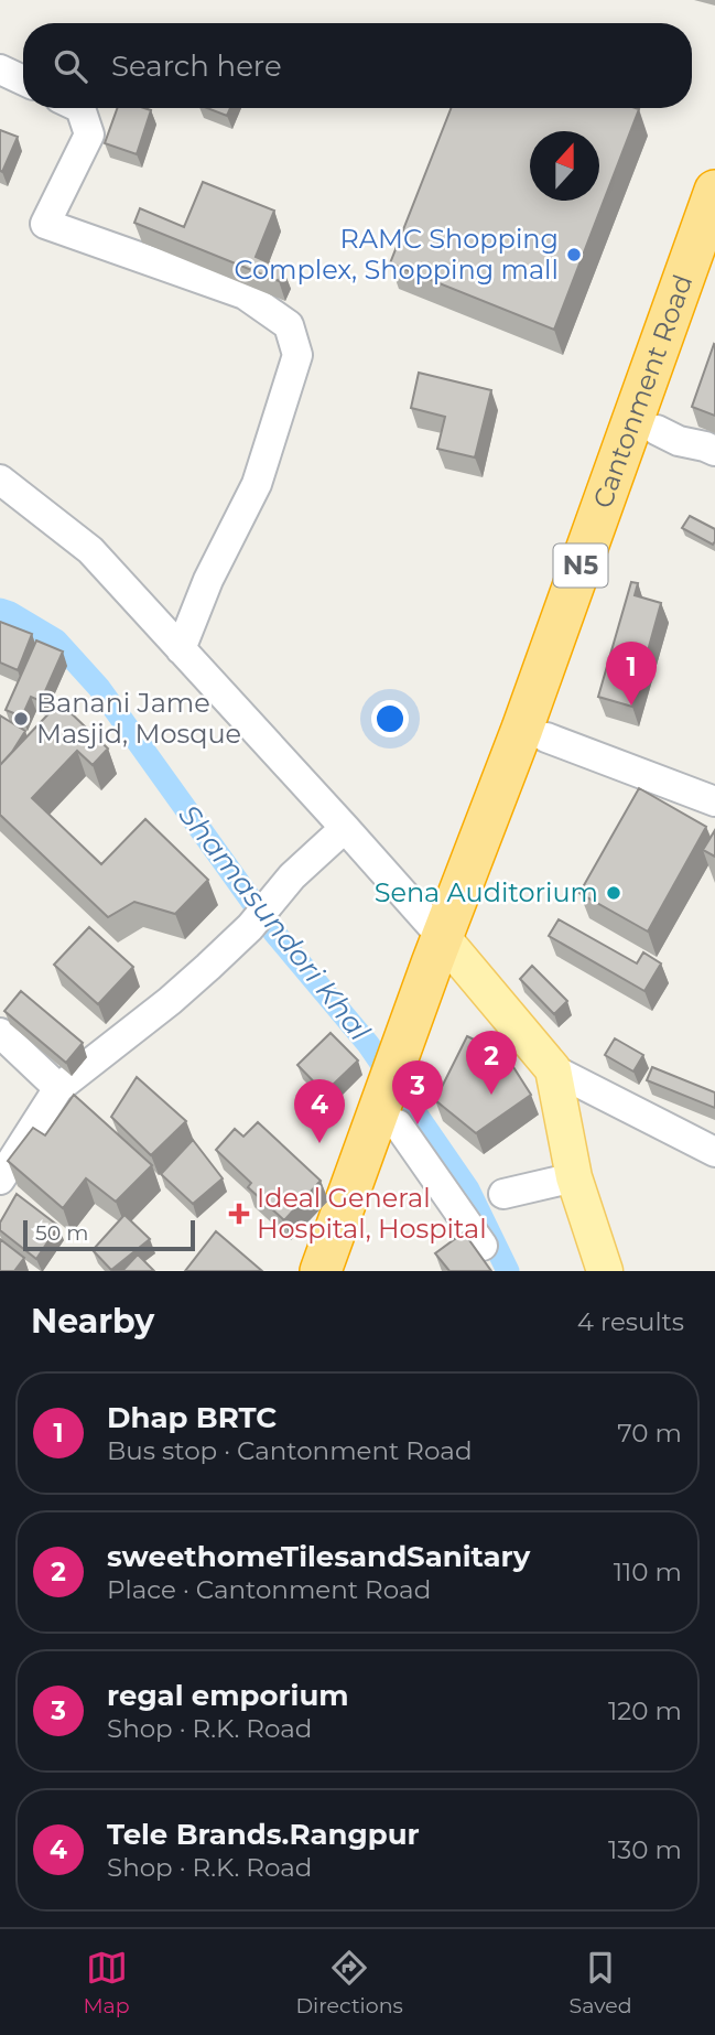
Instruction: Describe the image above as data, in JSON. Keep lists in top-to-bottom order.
{
  "streets": {
    "highway": ["Cantonment Road", "N5"]
  },
  "crossings": [
    ["Cantonment Road", "N5"]
  ],
  "water": ["Shamasundori Khal"],
  "places": {
    "other": ["RAMC Shopping Complex, Shopping mall", "Banani Jame Masjid, Mosque", "Sena Auditorium"],
    "health": ["Ideal General Hospital, Hospital"]
  },
  "scale_bar": "50 m",
  "north": "top",
  "page": {
    "search": "Search here",
    "pins": [
      "1",
      "2",
      "3",
      "4"
    ],
    "scale": "50 m",
    "heading": ["Nearby", "4 results"],
    "list": [
      {
        "mark": "1",
        "name": "Dhap BRTC",
        "note": "Bus stop · Cantonment Road",
        "value": "70 m"
      },
      {
        "mark": "2",
        "name": "sweethomeTilesandSanitary",
        "note": "Place · Cantonment Road",
        "value": "110 m"
      },
      {
        "mark": "3",
        "name": "regal emporium",
        "note": "Shop · R.K. Road",
        "value": "120 m"
      },
      {
        "mark": "4",
        "name": "Tele Brands.Rangpur",
        "note": "Shop · R.K. Road",
        "value": "130 m"
      }
    ],
    "nav": ["Map", "Directions", "Saved"]
  }
}
